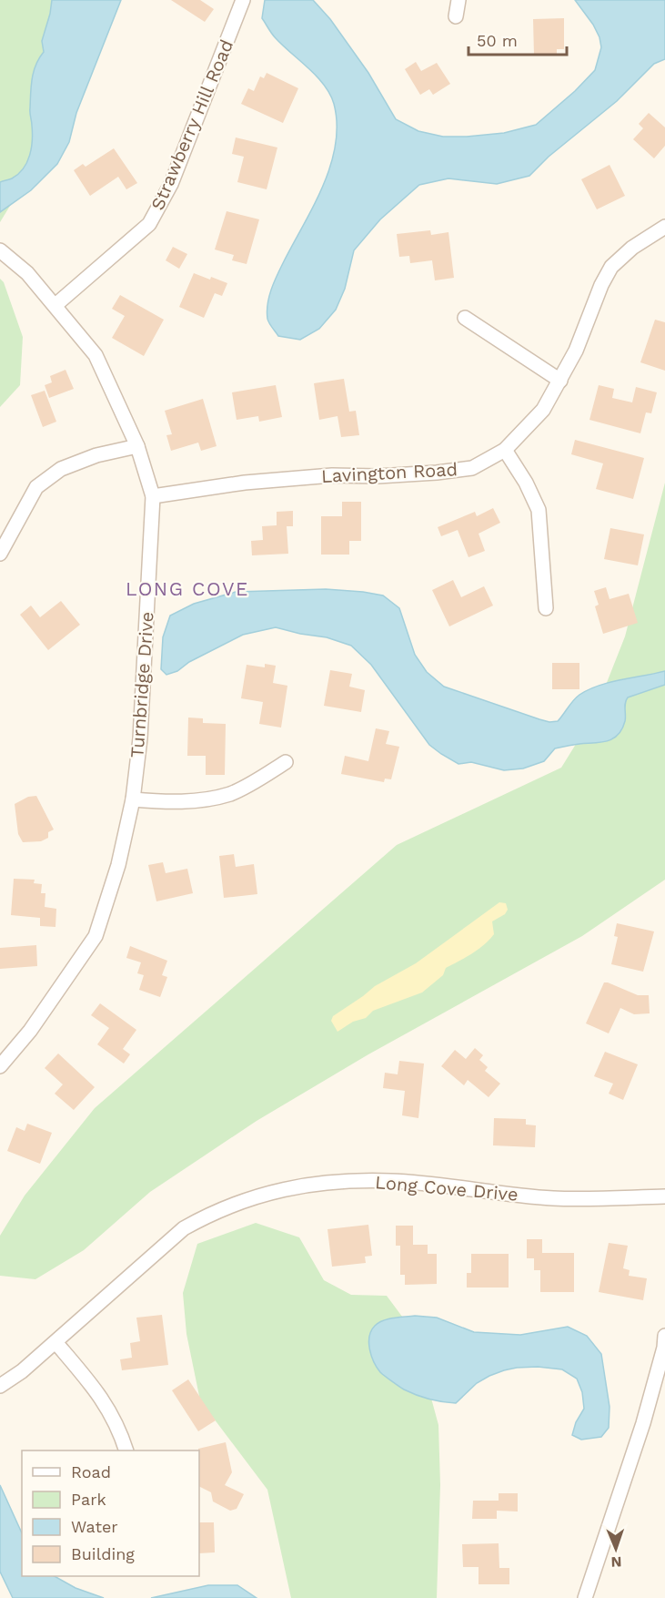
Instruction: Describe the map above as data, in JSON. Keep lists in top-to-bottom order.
{
  "streets": {
    "street": [
      "Strawberry Hill Road",
      "Lavington Road",
      "Turnbridge Drive",
      "Long Cove Drive"
    ]
  },
  "crossings": [
    ["Strawberry Hill Road", "Turnbridge Drive"],
    ["Lavington Road", "Turnbridge Drive"]
  ],
  "districts": ["LONG COVE"],
  "legend": [
    "Road",
    "Park",
    "Water",
    "Building"
  ],
  "scale_bar": "50 m",
  "north": "bottom"
}
